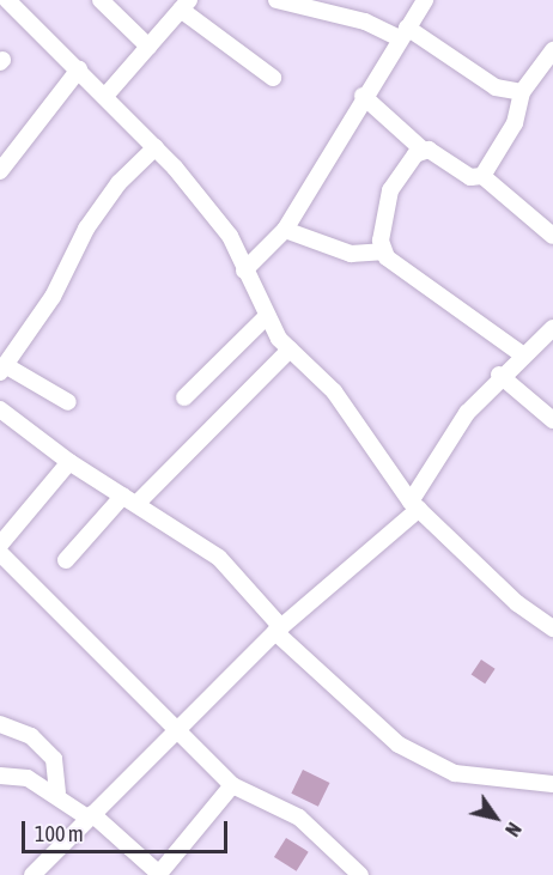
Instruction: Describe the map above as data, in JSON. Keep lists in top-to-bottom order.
{
  "scale_bar": "100 m",
  "north": "bottom right"
}
